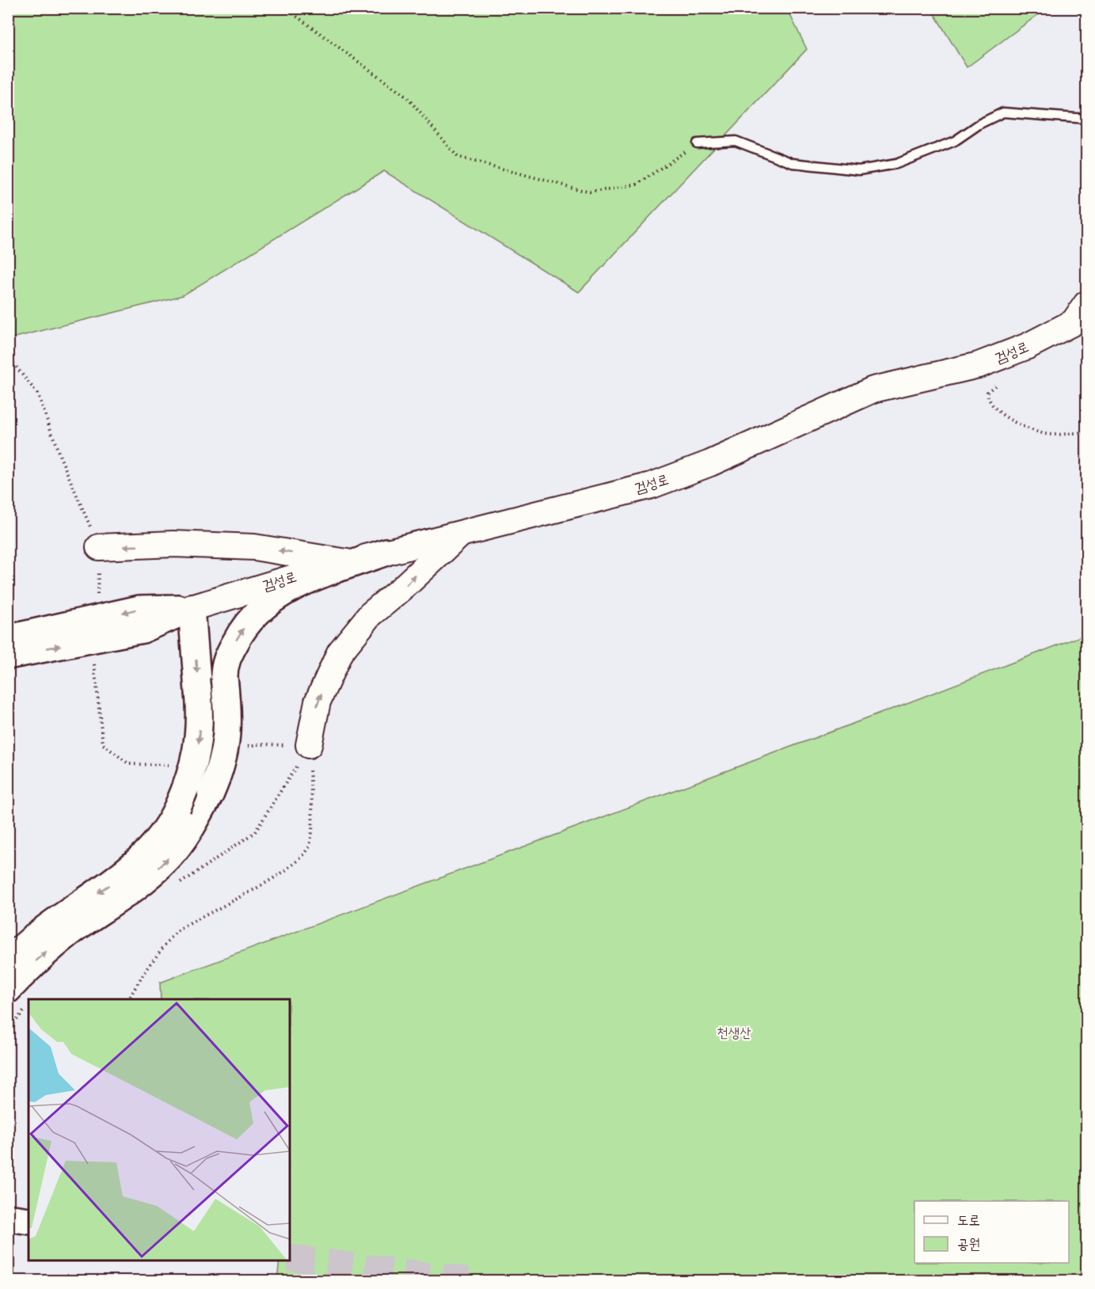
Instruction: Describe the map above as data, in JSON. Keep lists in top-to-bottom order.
{
  "streets": {
    "street": ["검성로"]
  },
  "parks": ["천생산"],
  "legend": ["도로", "공원"]
}
